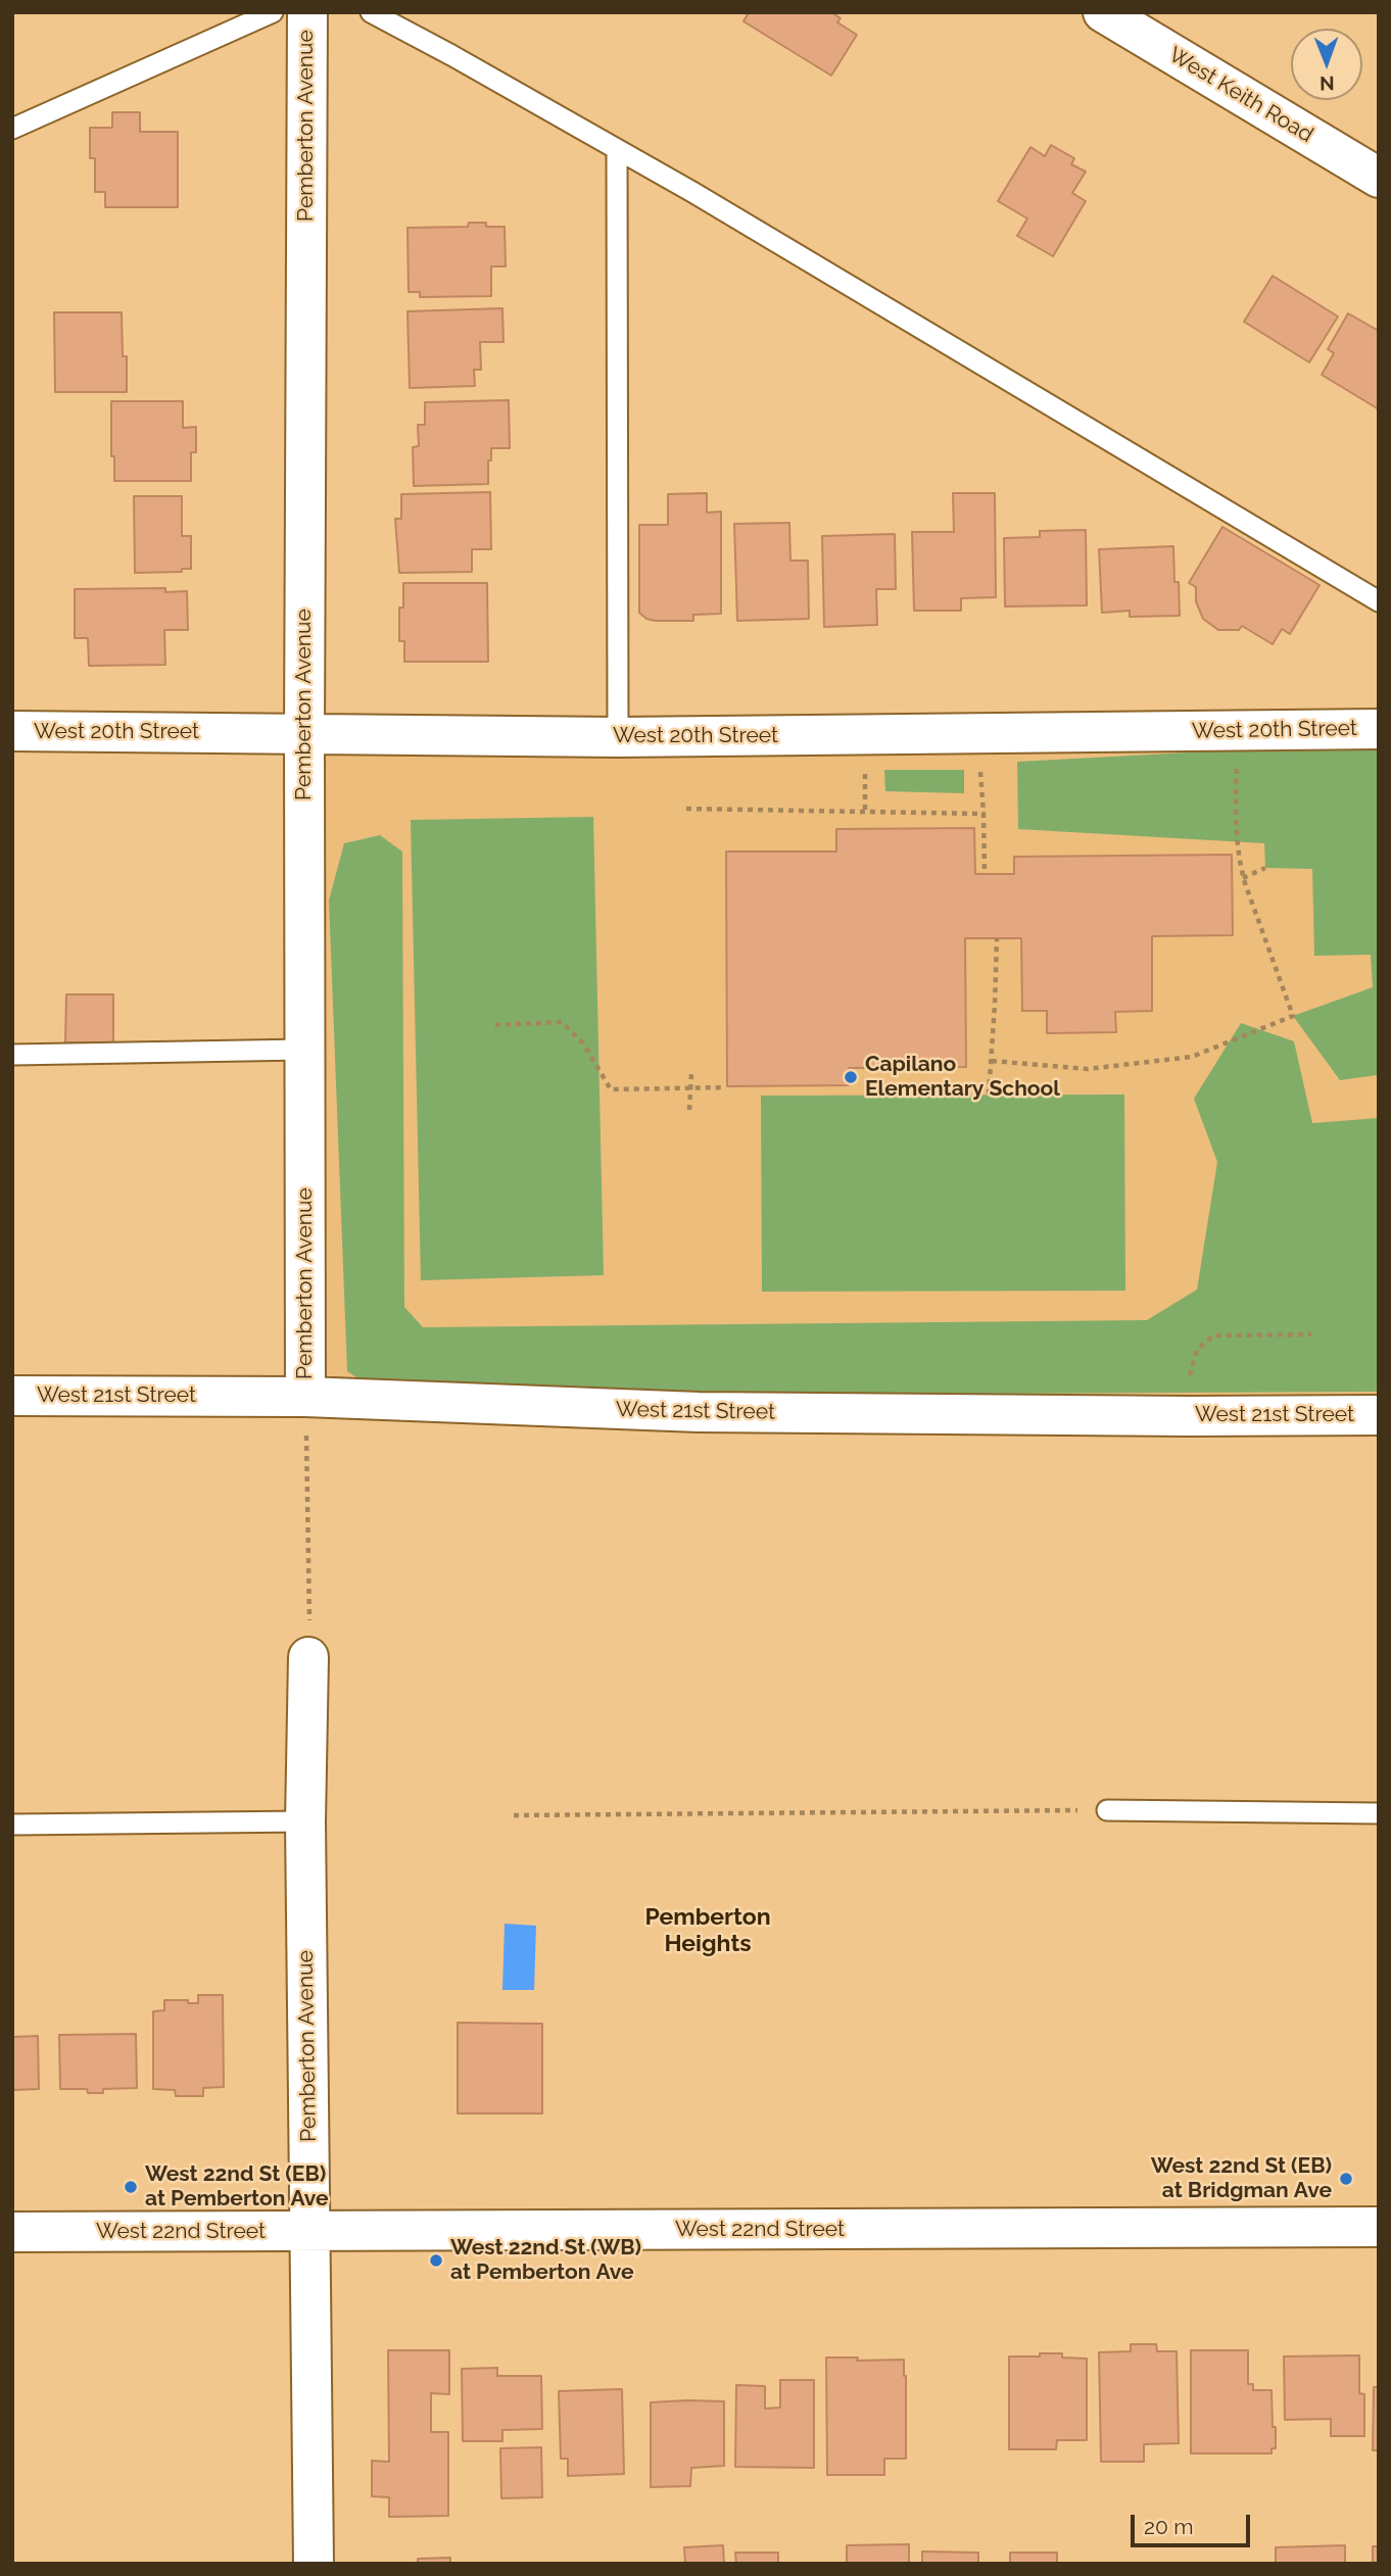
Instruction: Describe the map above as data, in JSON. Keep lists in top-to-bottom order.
{
  "streets": {
    "street": [
      "West Keith Road",
      "Pemberton Avenue",
      "West 20th Street",
      "West 21st Street",
      "West 22nd Street"
    ]
  },
  "crossings": [
    ["Pemberton Avenue", "West 20th Street"],
    ["Pemberton Avenue", "West 21st Street"],
    ["Pemberton Avenue", "West 22nd Street"]
  ],
  "districts": ["Pemberton Heights"],
  "places": [
    "Capilano Elementary School",
    "West 22nd St (EB) at Bridgman Ave",
    "West 22nd St (EB) at Pemberton Ave",
    "West 22nd St (WB) at Pemberton Ave"
  ],
  "scale_bar": "20 m",
  "north": "bottom"
}
